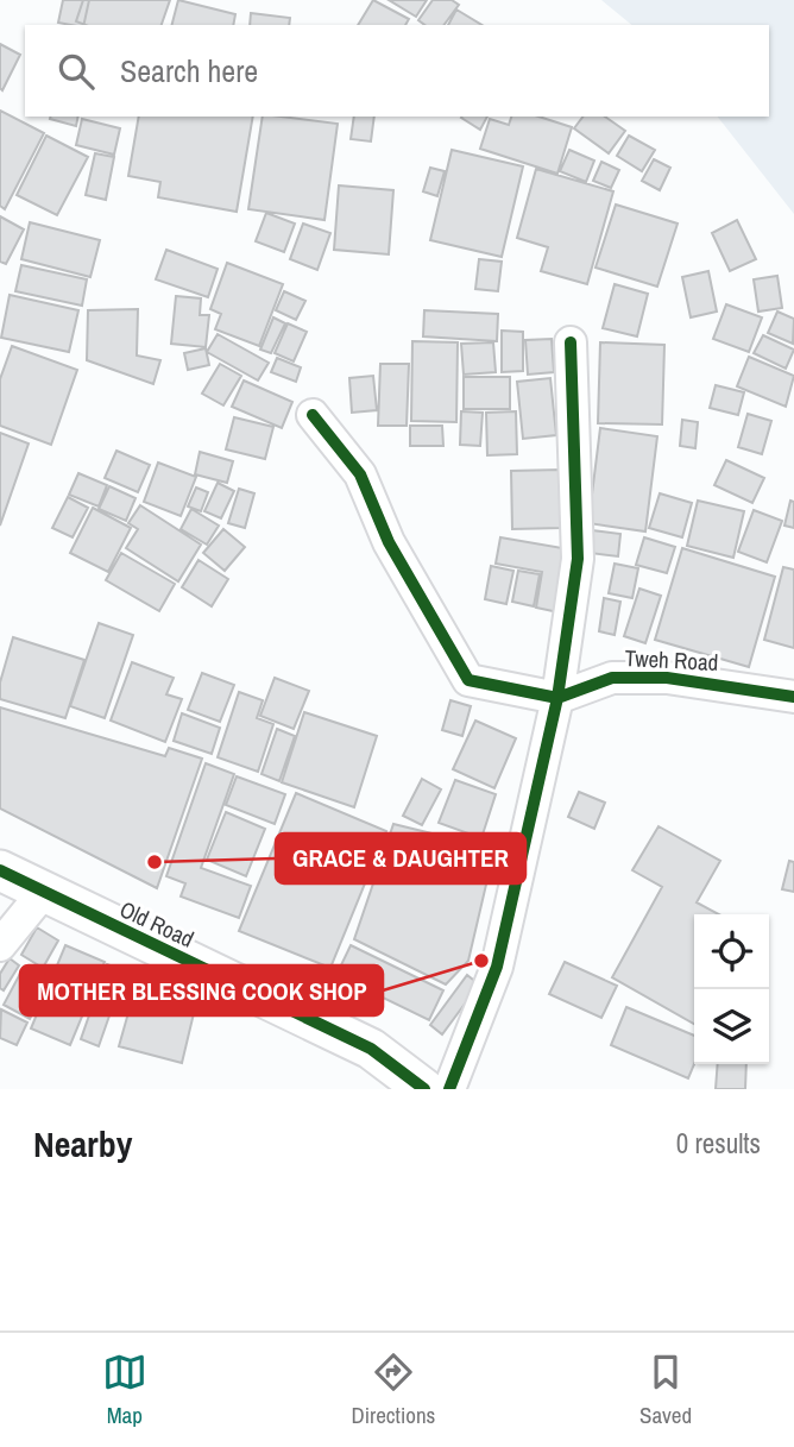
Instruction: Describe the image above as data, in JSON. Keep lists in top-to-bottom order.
{
  "streets": {
    "street": ["Tweh Road", "Old Road"]
  },
  "places": ["GRACE & DAUGHTER", "MOTHER BLESSING COOK SHOP"],
  "page": {
    "search": "Search here",
    "heading": ["Nearby", "0 results"],
    "nav": ["Map", "Directions", "Saved"]
  }
}
